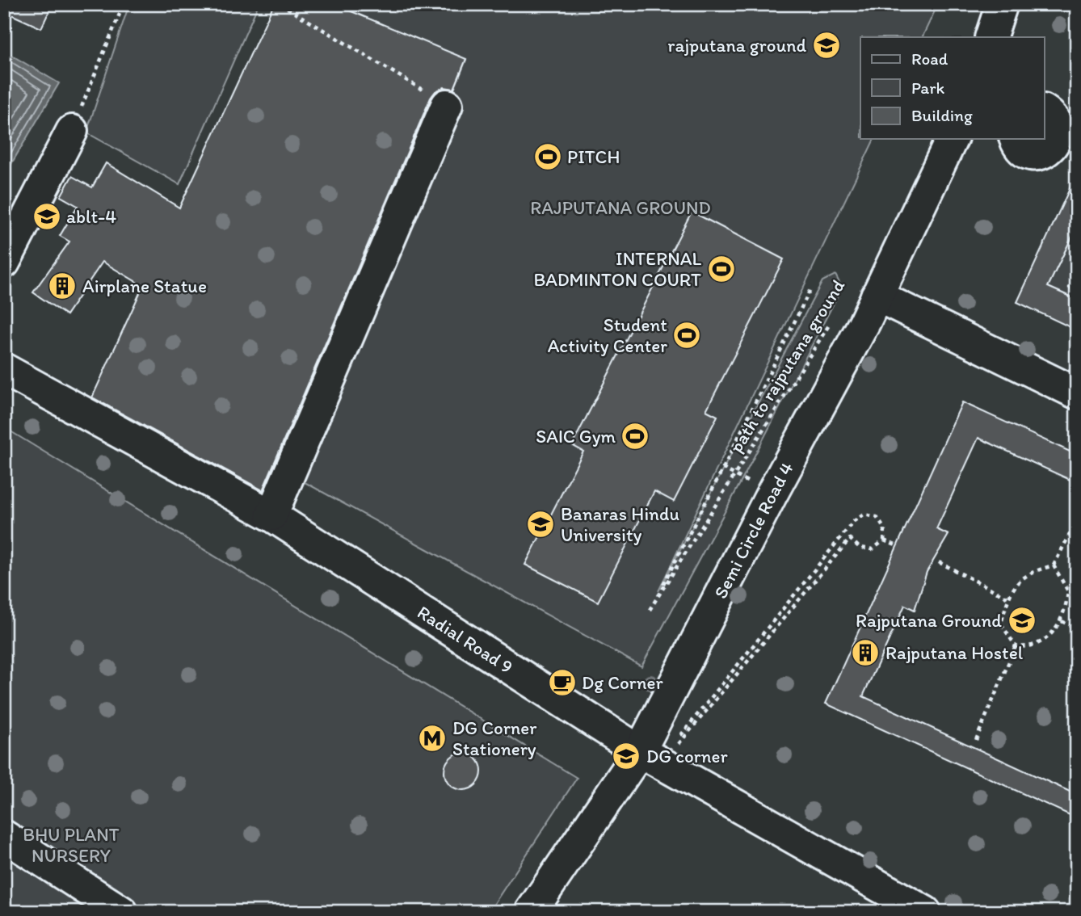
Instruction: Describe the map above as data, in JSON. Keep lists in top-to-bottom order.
{
  "streets": {
    "lane": ["Semi Circle Road 4", "Radial Road 9"],
    "path": ["path to rajputana ground"]
  },
  "crossings": [
    ["Semi Circle Road 4", "Radial Road 9"]
  ],
  "parks": ["RAJPUTANA GROUND", "BHU PLANT NURSERY"],
  "places": {
    "school or university": [
      "rajputana ground",
      "ablt-4",
      "Banaras Hindu University",
      "Rajputana Ground",
      "DG corner"
    ],
    "sports": [
      "PITCH",
      "INTERNAL BADMINTON COURT",
      "Student Activity Center",
      "SAIC Gym"
    ],
    "building": ["Airplane Statue", "Rajputana Hostel"],
    "cafe": ["Dg Corner"],
    "metro station": ["DG Corner Stationery"]
  },
  "legend": ["Road", "Park", "Building"]
}
